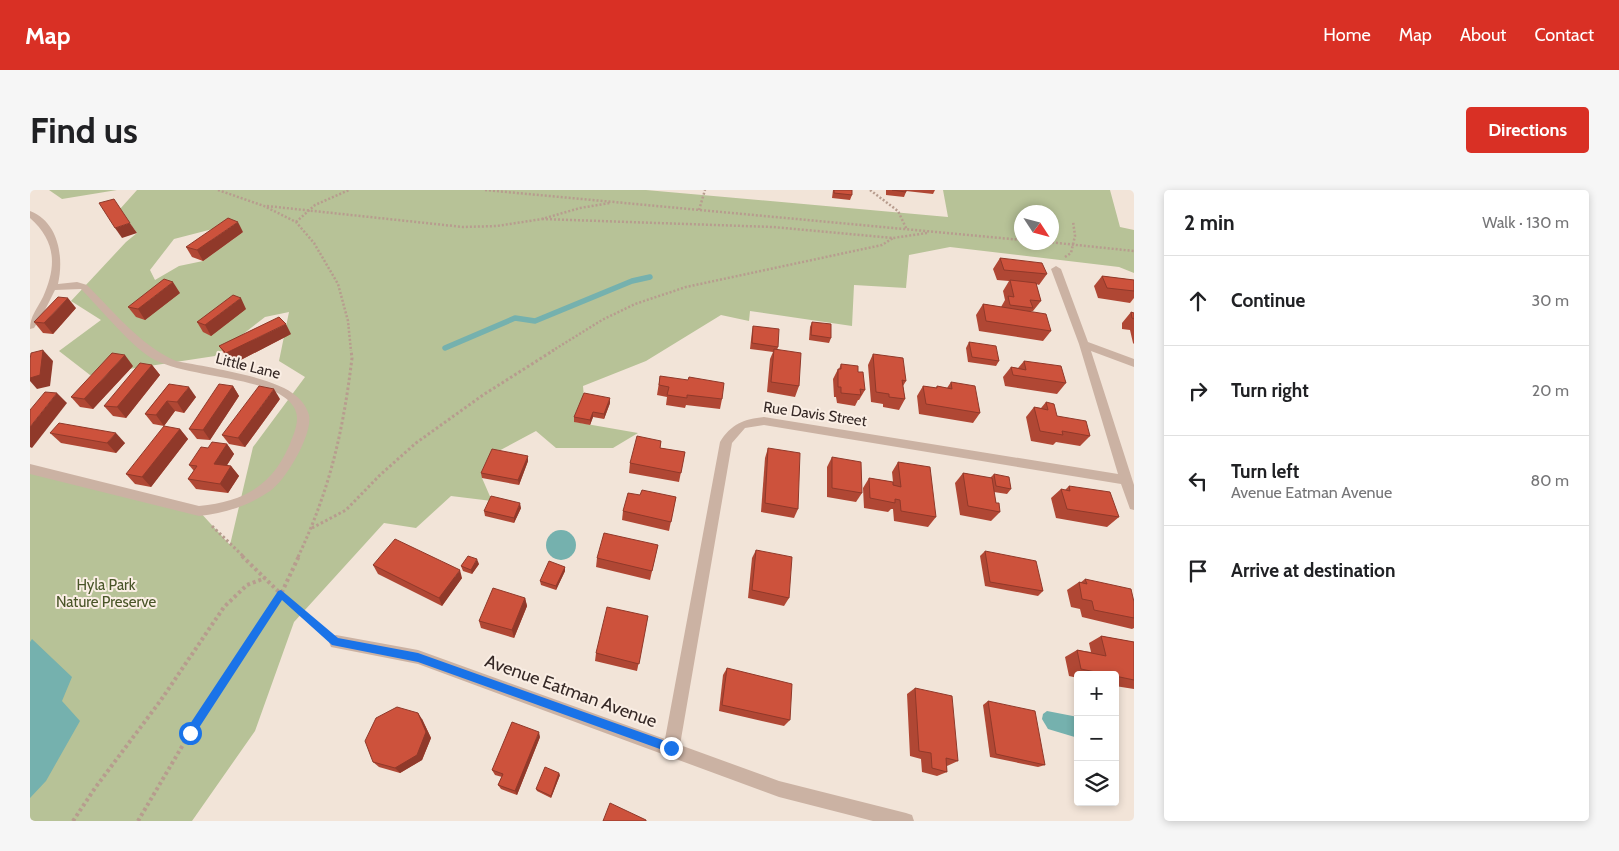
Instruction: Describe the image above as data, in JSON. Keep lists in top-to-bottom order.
{
  "streets": {
    "street": ["Little Lane", "Rue Davis Street", "Avenue Eatman Avenue"]
  },
  "crossings": [
    ["Rue Davis Street", "Avenue Eatman Avenue"]
  ],
  "parks": ["Hyla Park Nature Preserve"],
  "north": "bottom right",
  "page": {
    "header": "Map",
    "nav": [
      "Home",
      "Map",
      "About",
      "Contact"
    ],
    "buttons": "Directions",
    "title": "Find us",
    "heading": ["2 min", "Walk · 130 m"],
    "list": [
      ["Continue", "30 m"],
      ["Turn right", "20 m"],
      ["Turn left", "Avenue Eatman Avenue", "80 m"],
      "Arrive at destination"
    ],
    "map_buttons": ["+", "−"]
  }
}
